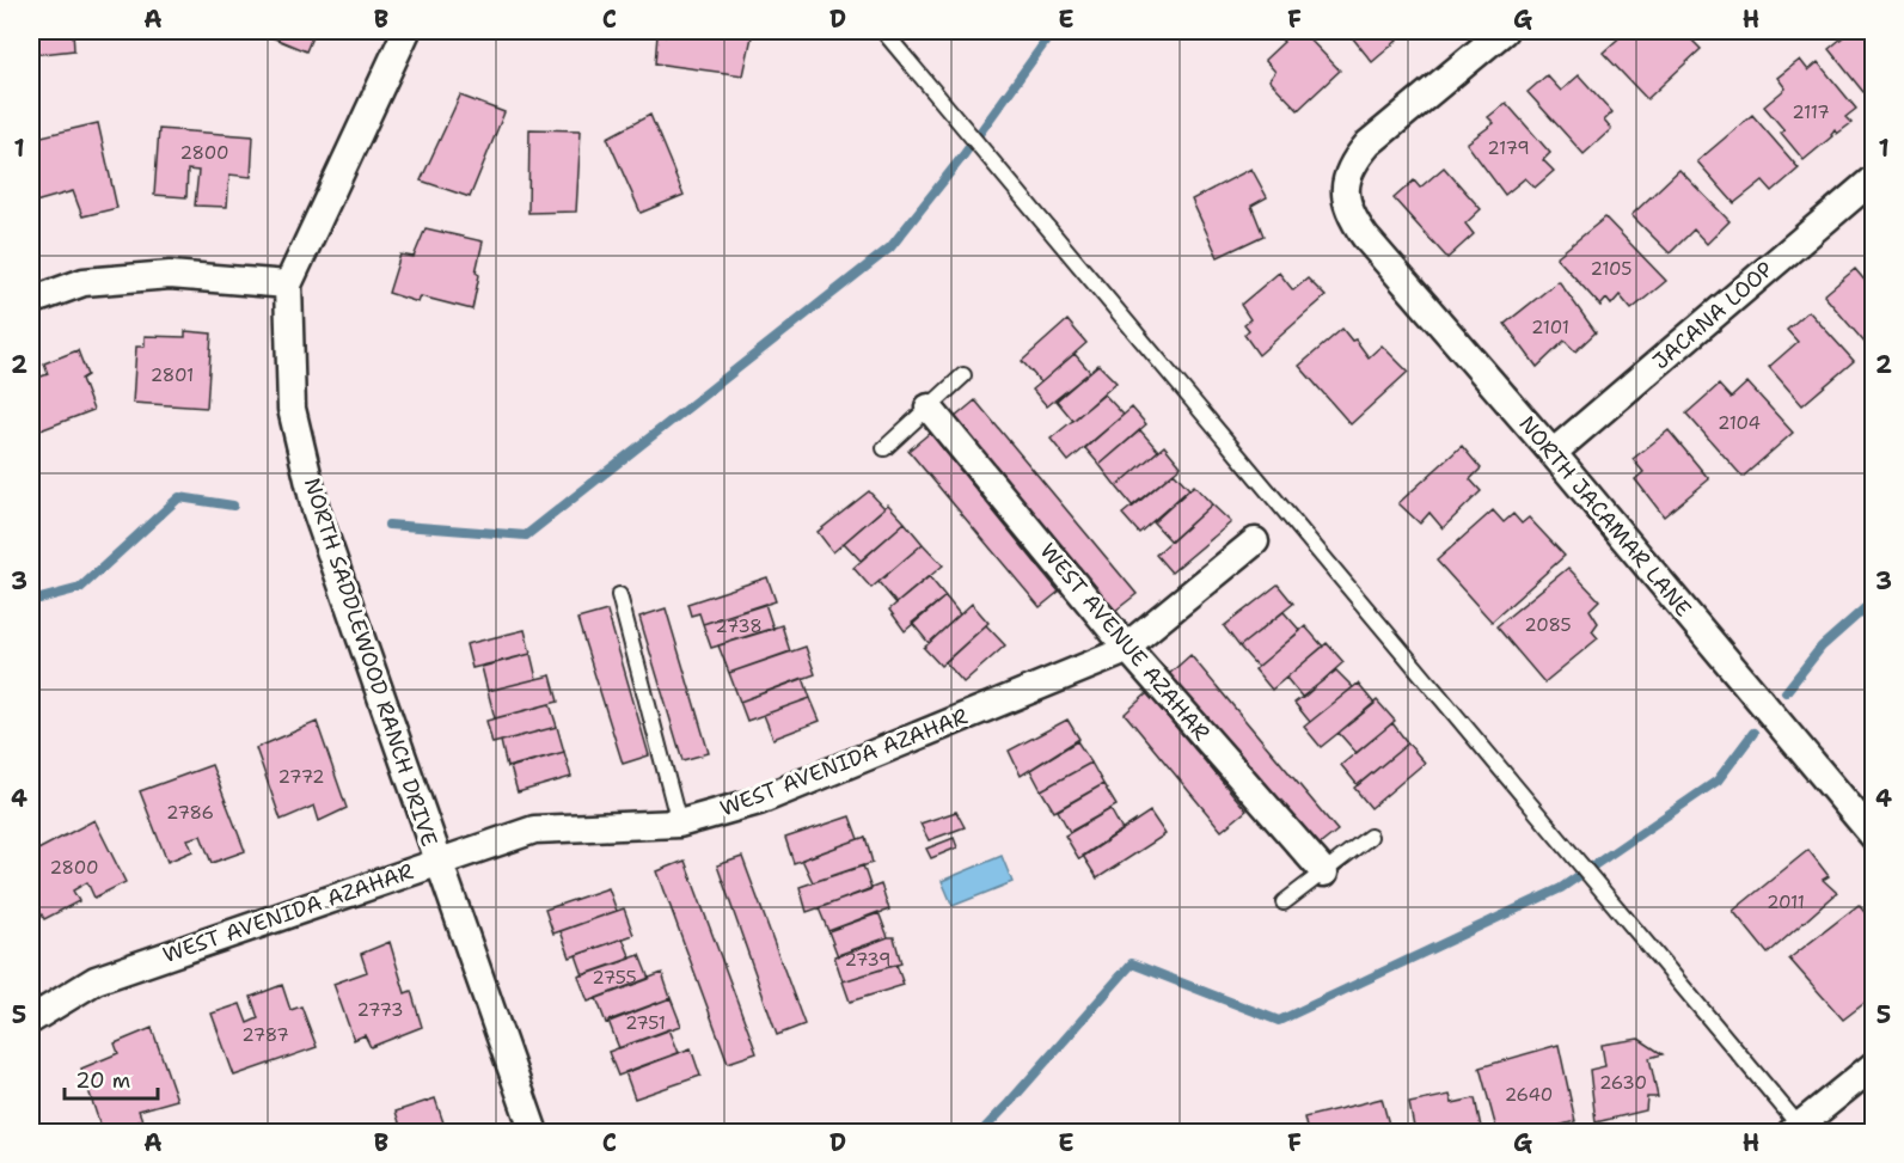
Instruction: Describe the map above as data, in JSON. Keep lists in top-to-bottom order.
{
  "streets": {
    "street": [
      "JACANA LOOP",
      "NORTH JACAMAR LANE",
      "WEST AVENUE AZAHAR",
      "NORTH SADDLEWOOD RANCH DRIVE",
      "WEST AVENIDA AZAHAR"
    ]
  },
  "crossings": [
    ["JACANA LOOP", "NORTH JACAMAR LANE"],
    ["WEST AVENUE AZAHAR", "WEST AVENIDA AZAHAR"],
    ["NORTH SADDLEWOOD RANCH DRIVE", "WEST AVENIDA AZAHAR"]
  ],
  "house_numbers": [
    "2117",
    "2179",
    "2800",
    "2105",
    "2101",
    "2801",
    "2104",
    "2085",
    "2738",
    "2772",
    "2786",
    "2800",
    "2011",
    "2739",
    "2755",
    "2773",
    "2751",
    "2787",
    "2630",
    "2640"
  ],
  "scale_bar": "20 m",
  "grid": {
    "columns": [
      "A",
      "B",
      "C",
      "D",
      "E",
      "F",
      "G",
      "H"
    ],
    "rows": [
      "1",
      "2",
      "3",
      "4",
      "5"
    ]
  }
}
